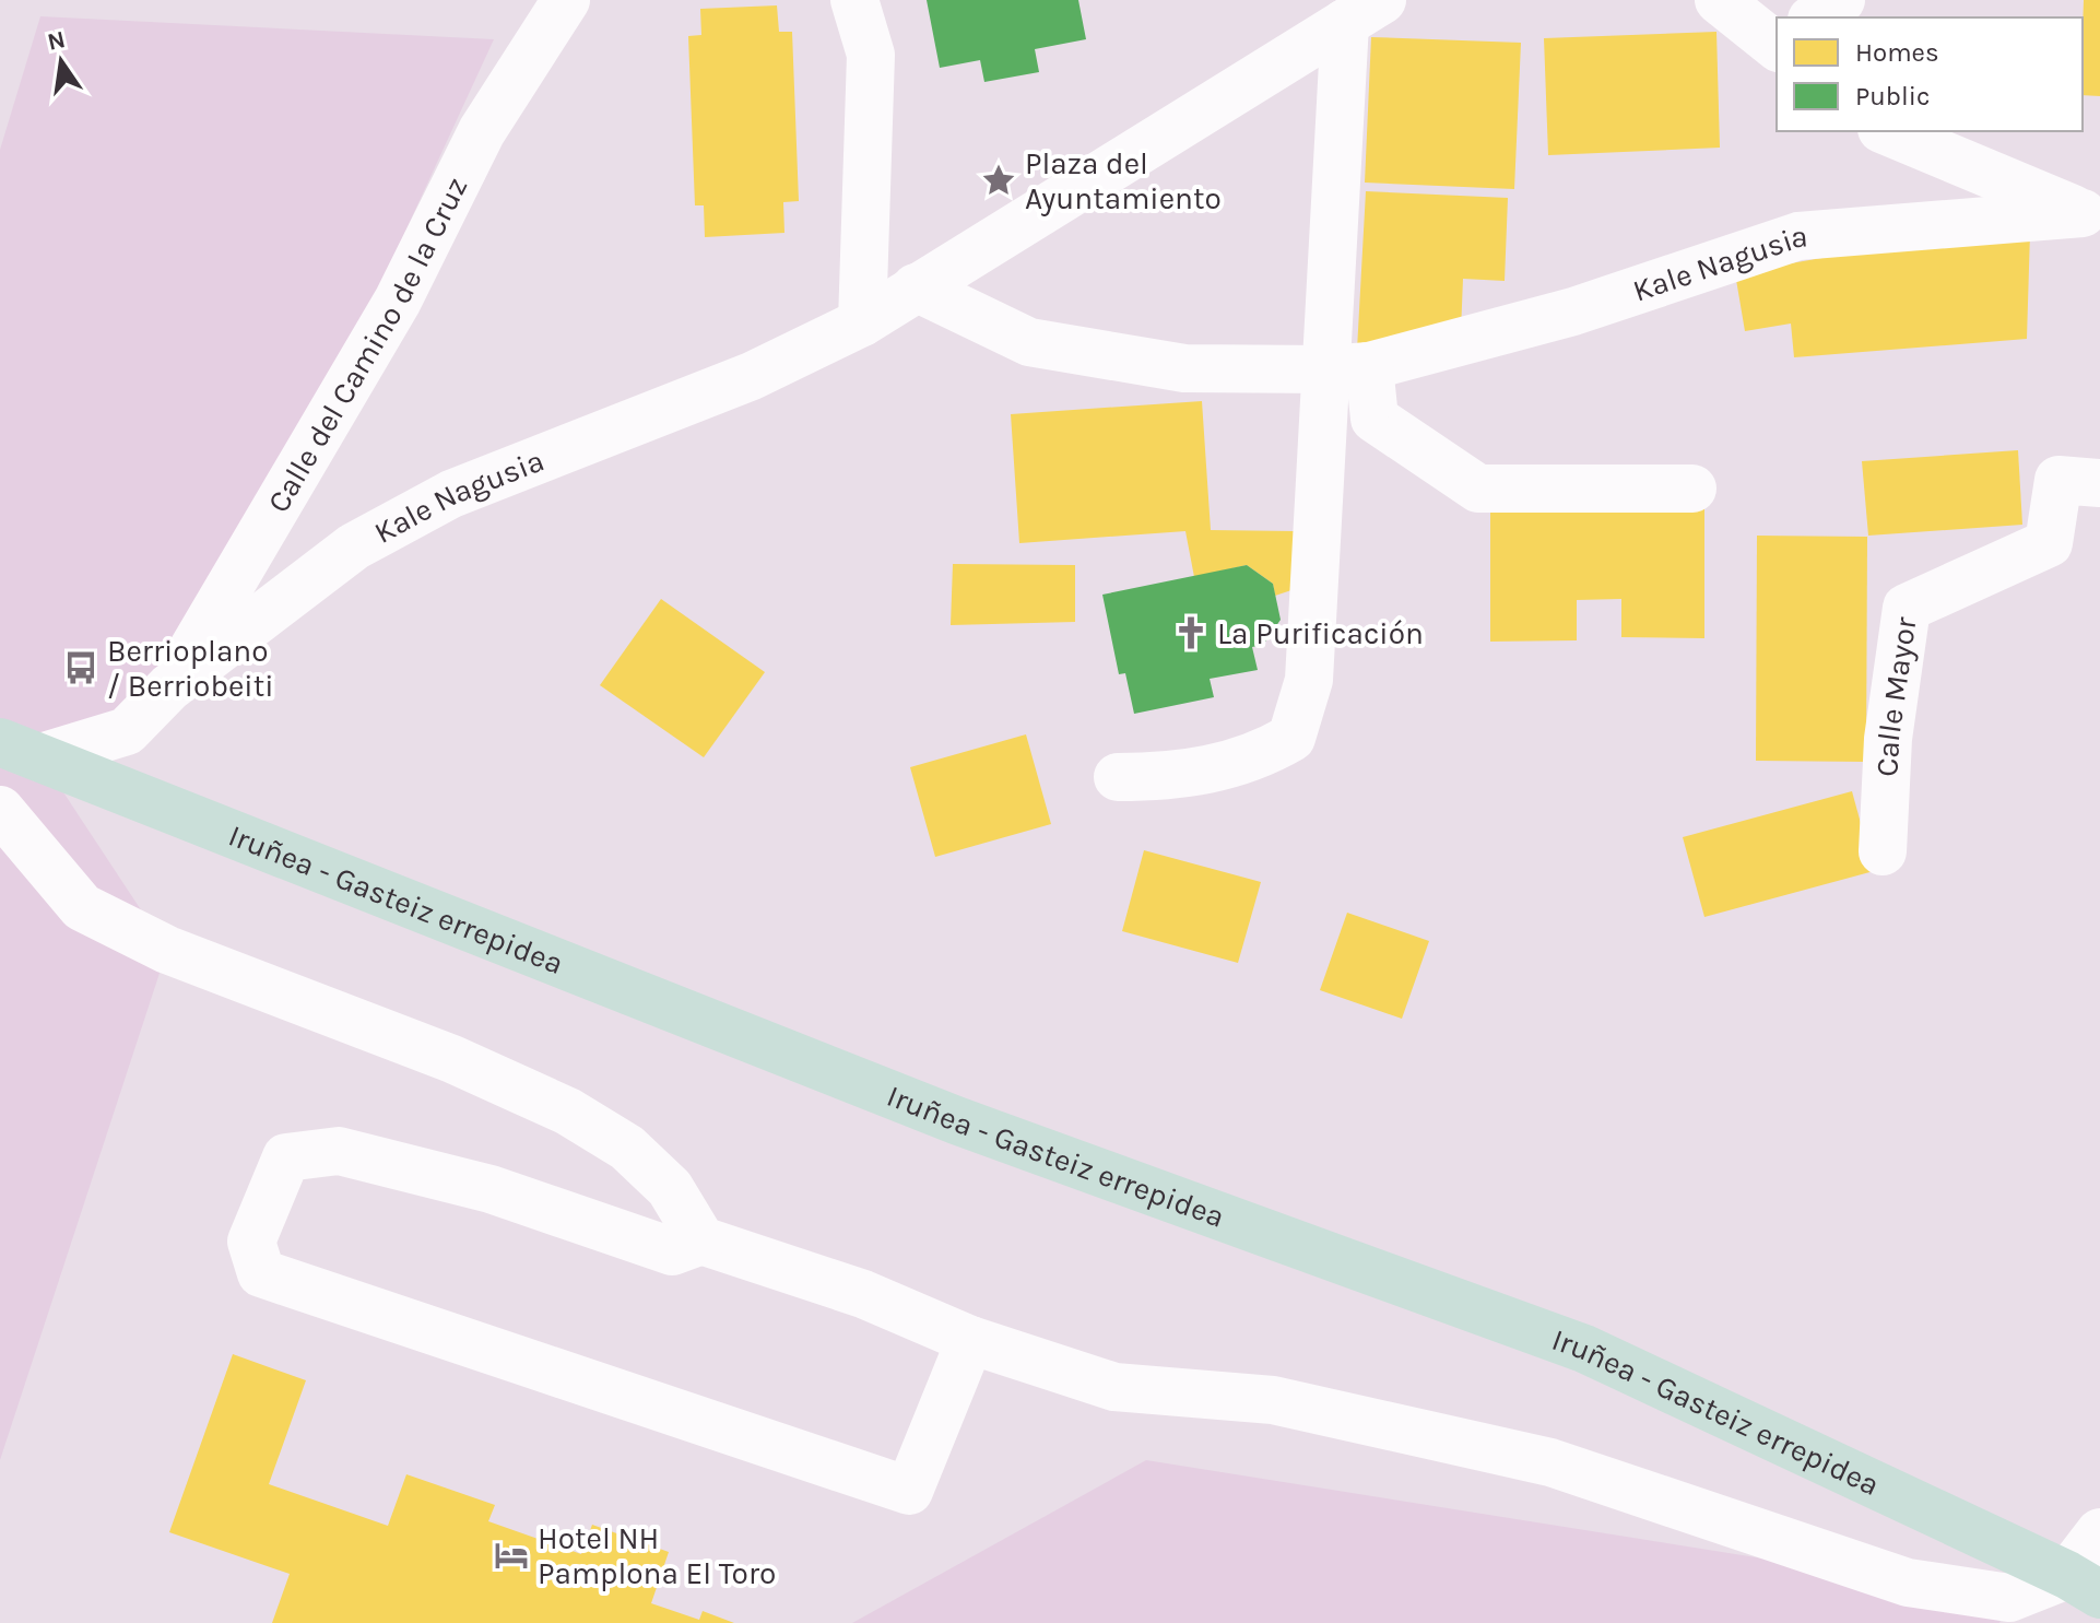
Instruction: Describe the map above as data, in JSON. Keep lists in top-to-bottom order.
{
  "streets": {
    "highway": ["Iruñea - Gasteiz errepidea"],
    "street": ["Kale Nagusia", "Calle del Camino de la Cruz", "Calle Mayor"]
  },
  "crossings": [
    ["Kale Nagusia", "Calle del Camino de la Cruz"],
    ["Kale Nagusia", "Iruñea - Gasteiz errepidea"]
  ],
  "places": {
    "place": ["Plaza del Ayuntamiento"],
    "church": ["La Purificación"],
    "bus stop": ["Berrioplano / Berriobeiti"],
    "hotel": ["Hotel NH Pamplona El Toro"]
  },
  "legend": ["Homes", "Public"],
  "north": "top"
}
